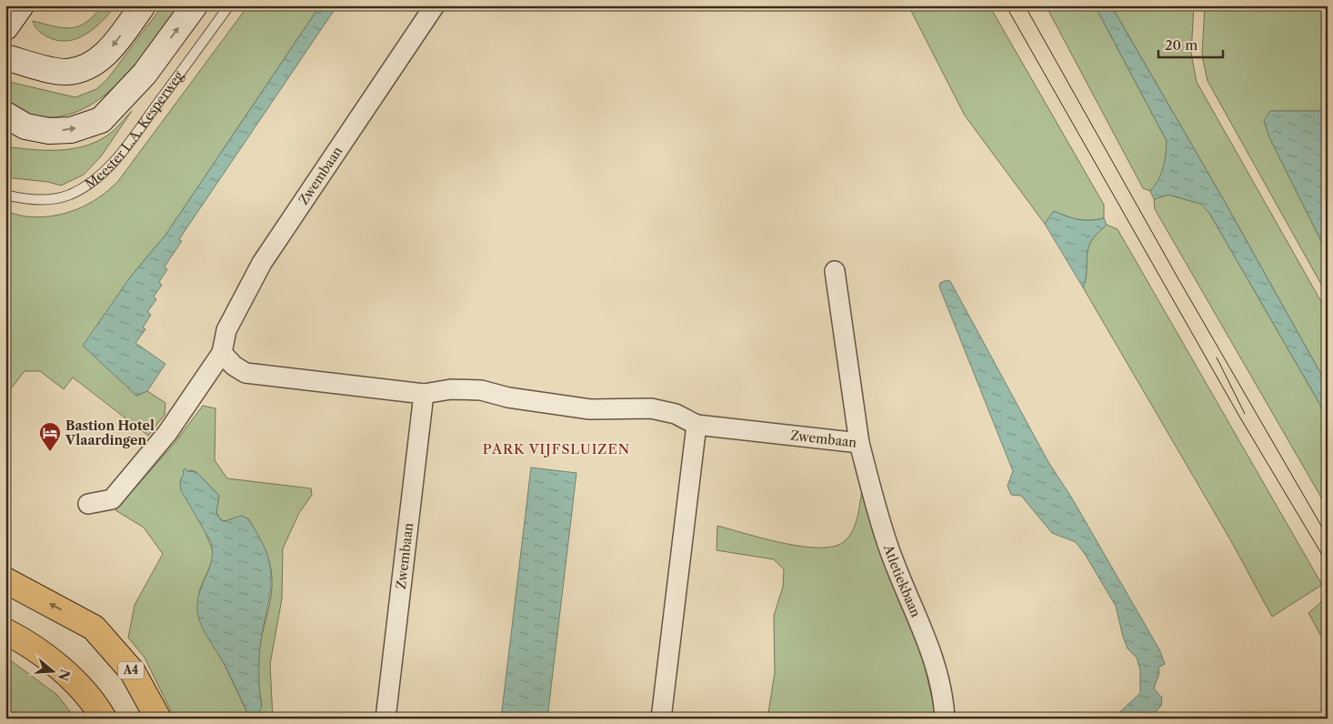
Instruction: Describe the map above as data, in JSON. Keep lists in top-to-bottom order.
{
  "streets": {
    "highway": ["A4"],
    "main road": ["Meester L.A. Kesperweg"],
    "street": ["Zwembaan", "Atletiekbaan"]
  },
  "crossings": [
    ["Zwembaan", "Atletiekbaan"]
  ],
  "one_way": ["Meester L.A. Kesperweg"],
  "districts": ["PARK VIJFSLUIZEN"],
  "places": {
    "hotel": ["Bastion Hotel Vlaardingen"]
  },
  "scale_bar": "20 m",
  "north": "right"
}
